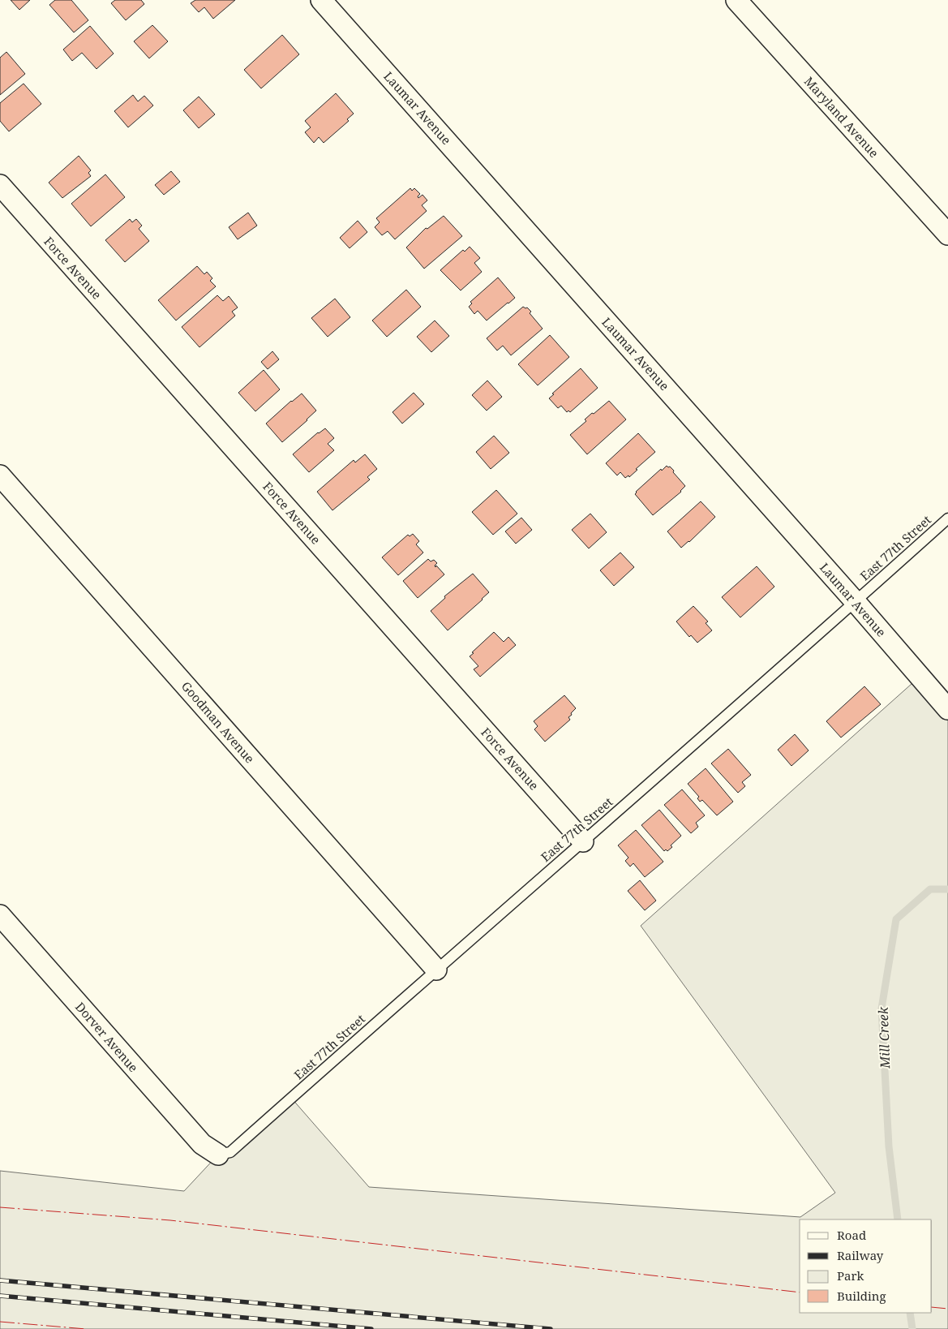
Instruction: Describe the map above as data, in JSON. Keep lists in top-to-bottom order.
{
  "streets": {
    "street": [
      "Laumar Avenue",
      "Maryland Avenue",
      "Force Avenue",
      "Goodman Avenue",
      "Dorver Avenue"
    ],
    "lane": ["East 77th Street"]
  },
  "crossings": [
    ["Laumar Avenue", "East 77th Street"],
    ["Force Avenue", "East 77th Street"],
    ["East 77th Street", "Goodman Avenue"],
    ["East 77th Street", "Dorver Avenue"]
  ],
  "water": ["Mill Creek"],
  "legend": [
    "Road",
    "Railway",
    "Park",
    "Building"
  ]
}
